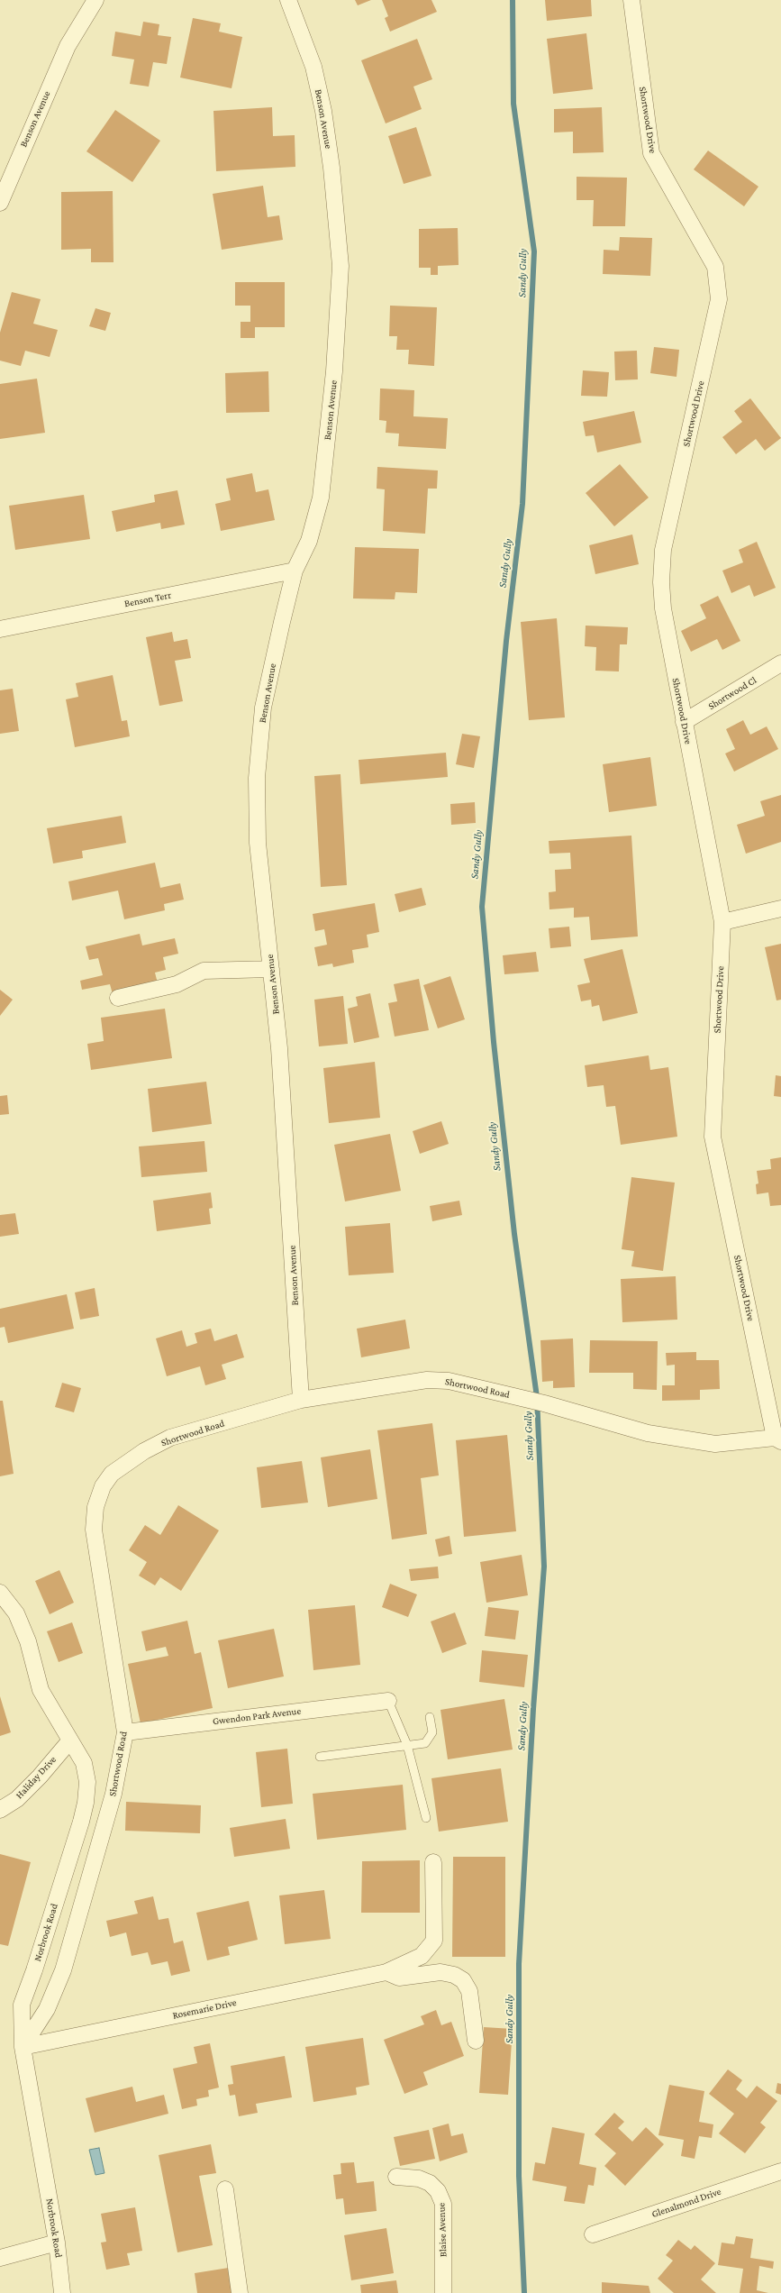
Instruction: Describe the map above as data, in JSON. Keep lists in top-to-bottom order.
{
  "streets": {
    "street": [
      "Benson Avenue",
      "Shortwood Drive",
      "Benson Terr",
      "Shortwood Cl",
      "Shortwood Road",
      "Gwendon Park Avenue",
      "Haliday Drive",
      "Norbrook Road",
      "Rosemarie Drive",
      "Glenalmond Drive",
      "Blaise Avenue"
    ]
  },
  "crossings": [
    ["Benson Avenue", "Benson Terr"],
    ["Benson Avenue", "Shortwood Road"],
    ["Shortwood Drive", "Shortwood Cl"],
    ["Shortwood Drive", "Shortwood Road"],
    ["Shortwood Road", "Gwendon Park Avenue"],
    ["Shortwood Road", "Norbrook Road"],
    ["Shortwood Road", "Rosemarie Drive"],
    ["Haliday Drive", "Norbrook Road"],
    ["Norbrook Road", "Rosemarie Drive"]
  ],
  "water": ["Sandy Gully"]
}
